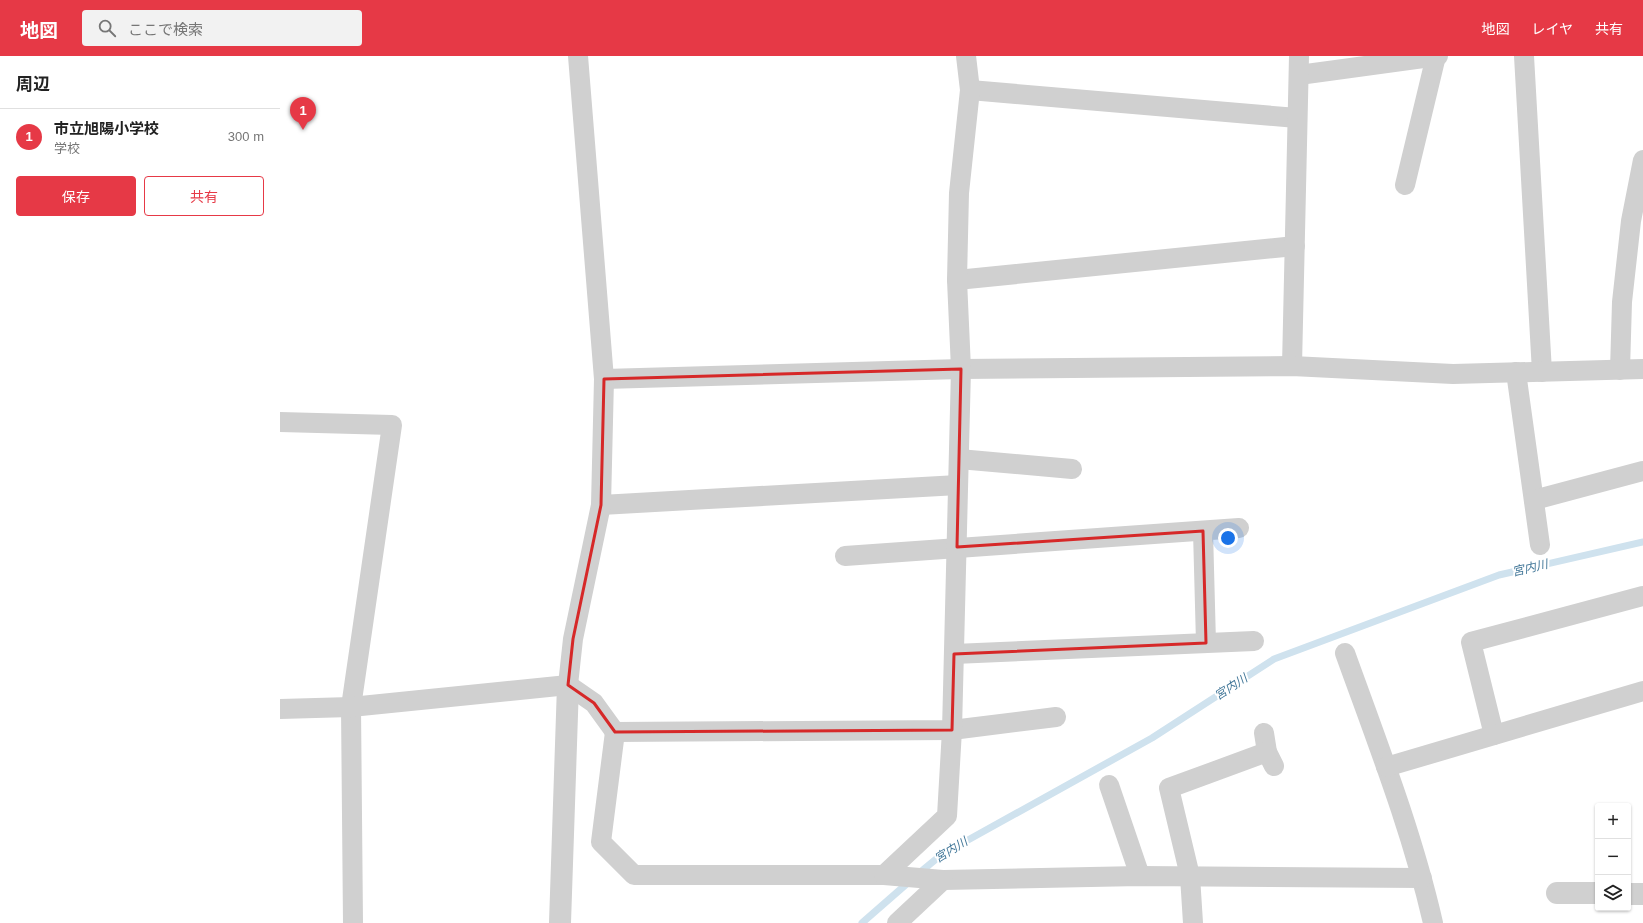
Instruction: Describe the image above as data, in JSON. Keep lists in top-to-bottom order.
{
  "water": ["宮内川"],
  "page": {
    "header": "地図",
    "search": "ここで検索",
    "nav": ["地図", "レイヤ", "共有"],
    "heading": "周辺",
    "pins": "1",
    "list": [
      {
        "mark": "1",
        "name": "市立旭陽小学校",
        "note": "学校",
        "value": "300 m"
      }
    ],
    "buttons": ["保存", "共有"],
    "map_buttons": ["+", "−"]
  }
}
